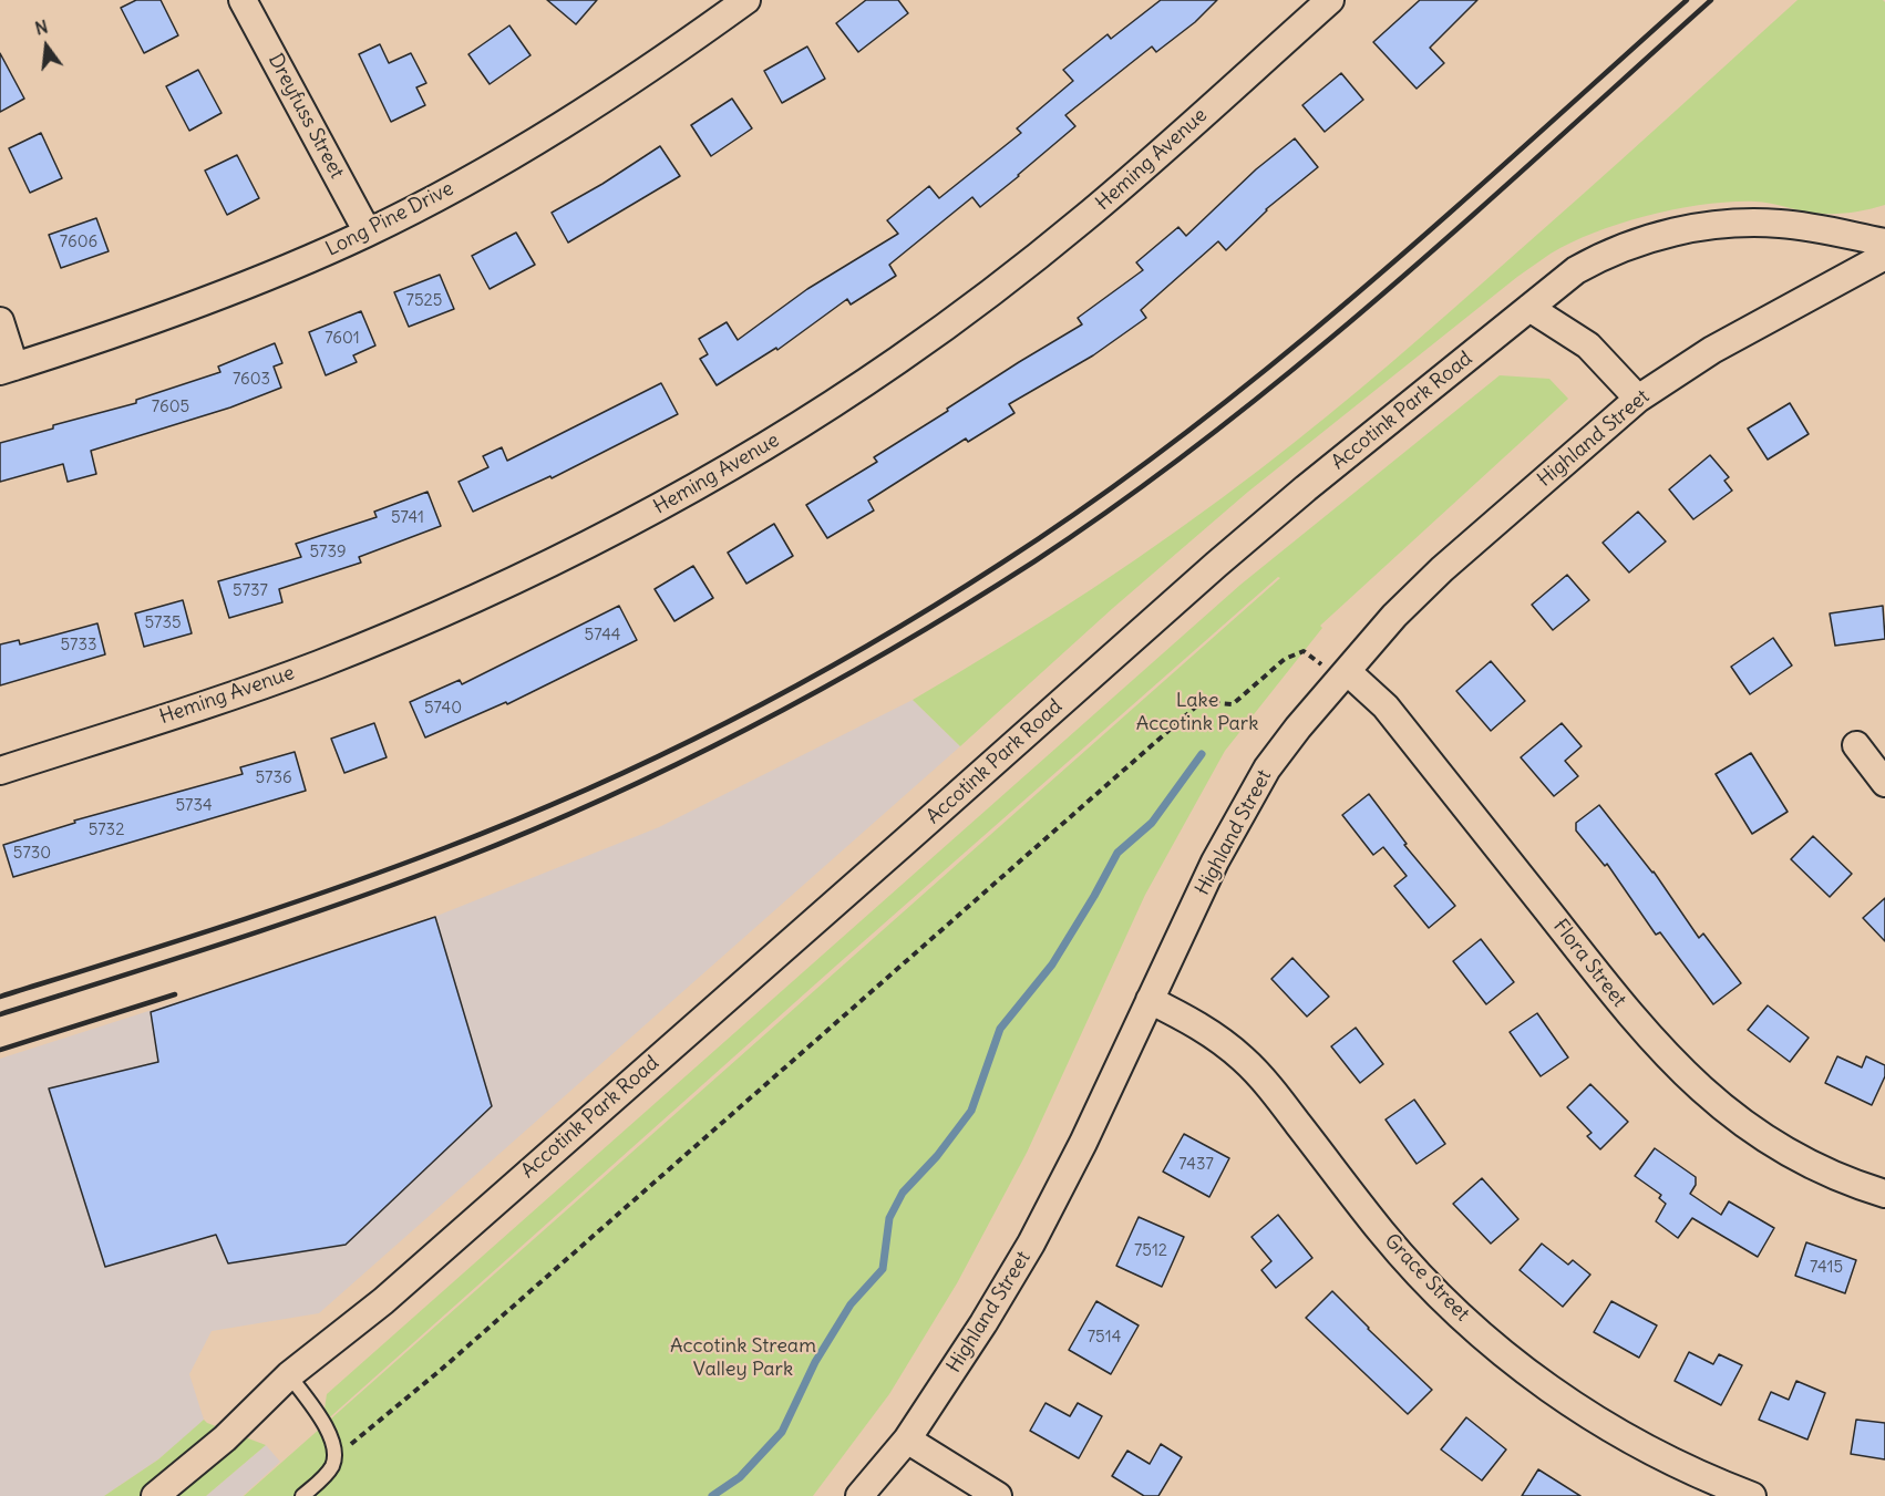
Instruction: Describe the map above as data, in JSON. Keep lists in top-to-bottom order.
{
  "streets": {
    "street": [
      "Dreyfuss Street",
      "Heming Avenue",
      "Long Pine Drive",
      "Accotink Park Road",
      "Highland Street",
      "Flora Street",
      "Grace Street"
    ]
  },
  "crossings": [
    ["Dreyfuss Street", "Long Pine Drive"],
    ["Highland Street", "Flora Street"],
    ["Highland Street", "Grace Street"]
  ],
  "parks": ["Lake Accotink Park", "Accotink Stream Valley Park"],
  "house_numbers": [
    "7606",
    "7525",
    "7601",
    "7603",
    "7605",
    "5741",
    "5739",
    "5737",
    "5735",
    "5744",
    "5733",
    "5740",
    "5736",
    "5734",
    "5732",
    "5730",
    "7437",
    "7512",
    "7415",
    "7514"
  ],
  "north": "top"
}
